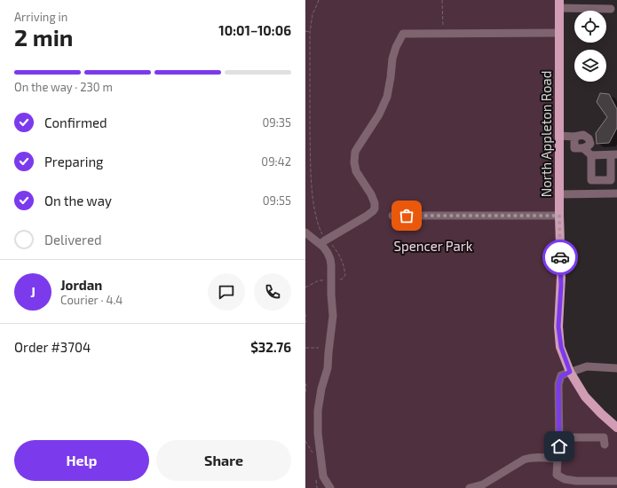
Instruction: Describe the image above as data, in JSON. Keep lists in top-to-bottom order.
{
  "streets": {
    "main road": ["North Appleton Road"]
  },
  "parks": ["Spencer Park"],
  "page": {
    "heading": ["2 min", "Arriving in", "10:01–10:06"],
    "panel": [
      "Jordan",
      "Courier · 4.4",
      "Order #3704",
      "$32.76"
    ],
    "bar": "On the way · 230 m",
    "list": [
      ["Confirmed", "09:35"],
      ["Preparing", "09:42"],
      ["On the way", "09:55"],
      "Delivered"
    ],
    "round": "J",
    "buttons": ["Help", "Share"]
  }
}
